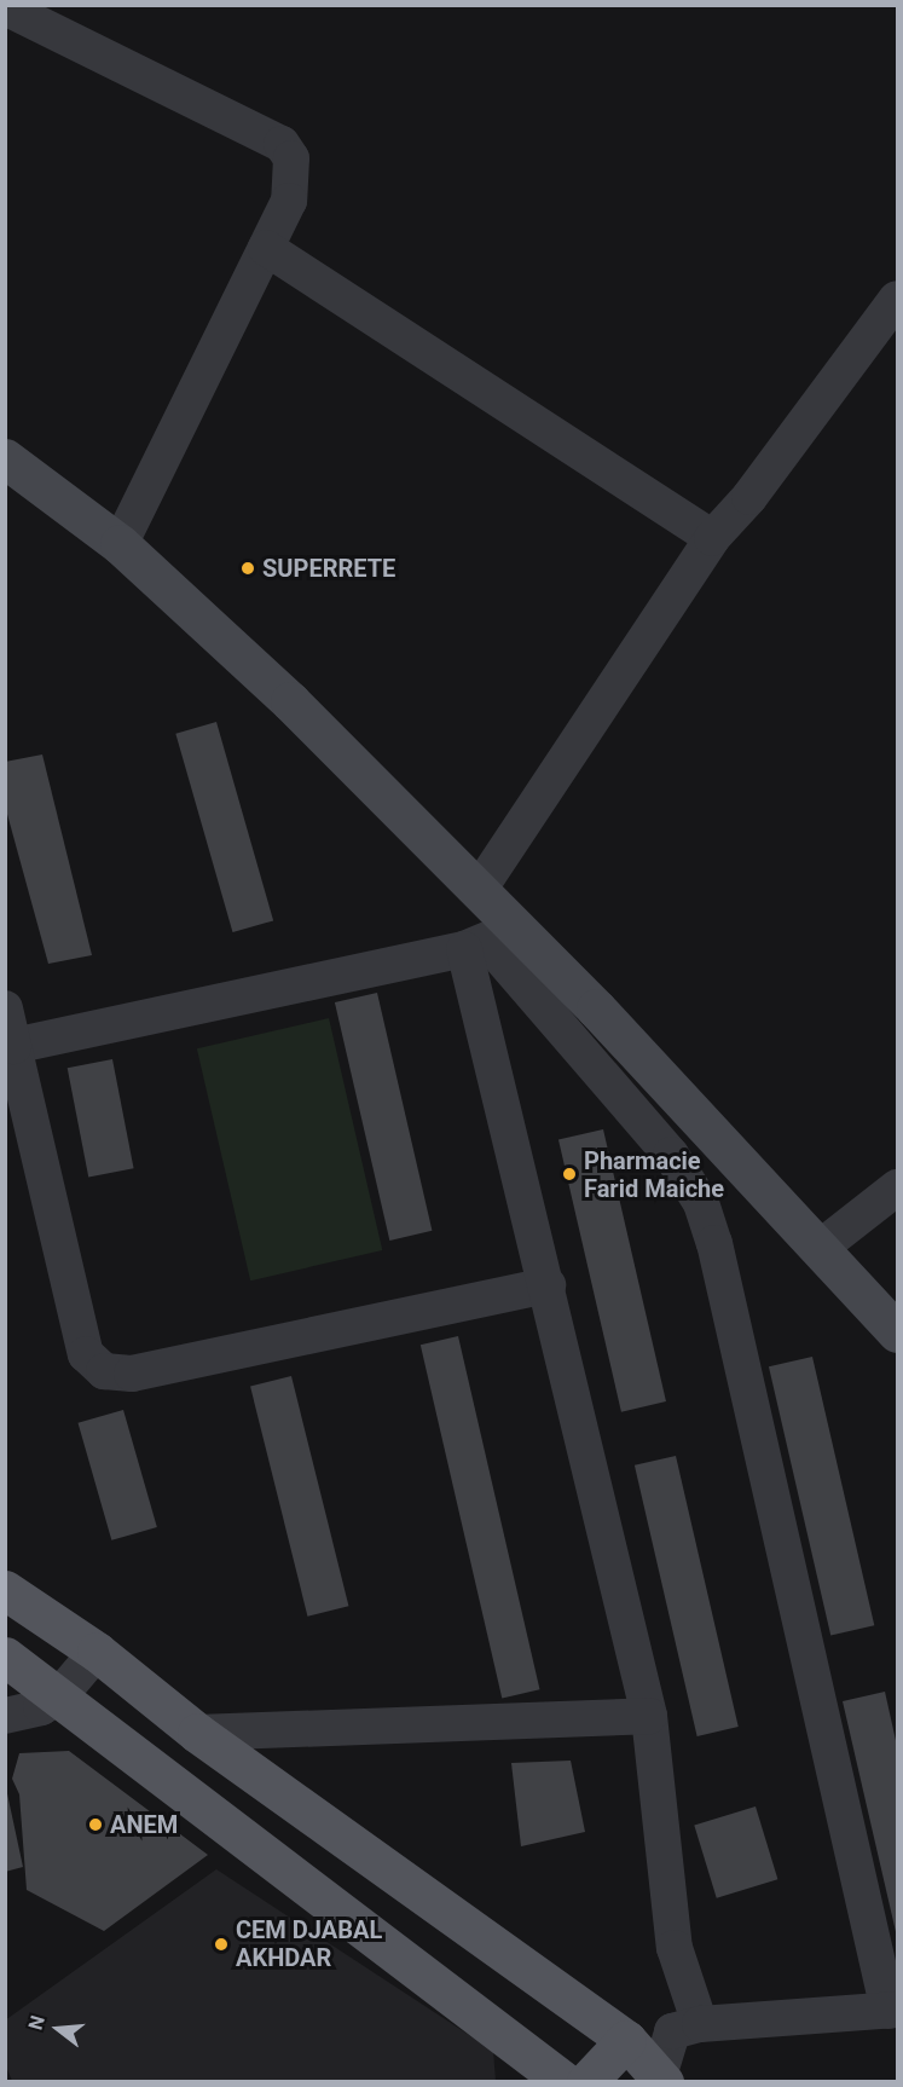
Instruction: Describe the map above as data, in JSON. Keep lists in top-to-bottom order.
{
  "places": [
    "SUPERRETE",
    "Pharmacie Farid Maiche",
    "ANEM",
    "CEM DJABAL AKHDAR"
  ],
  "north": "left"
}
